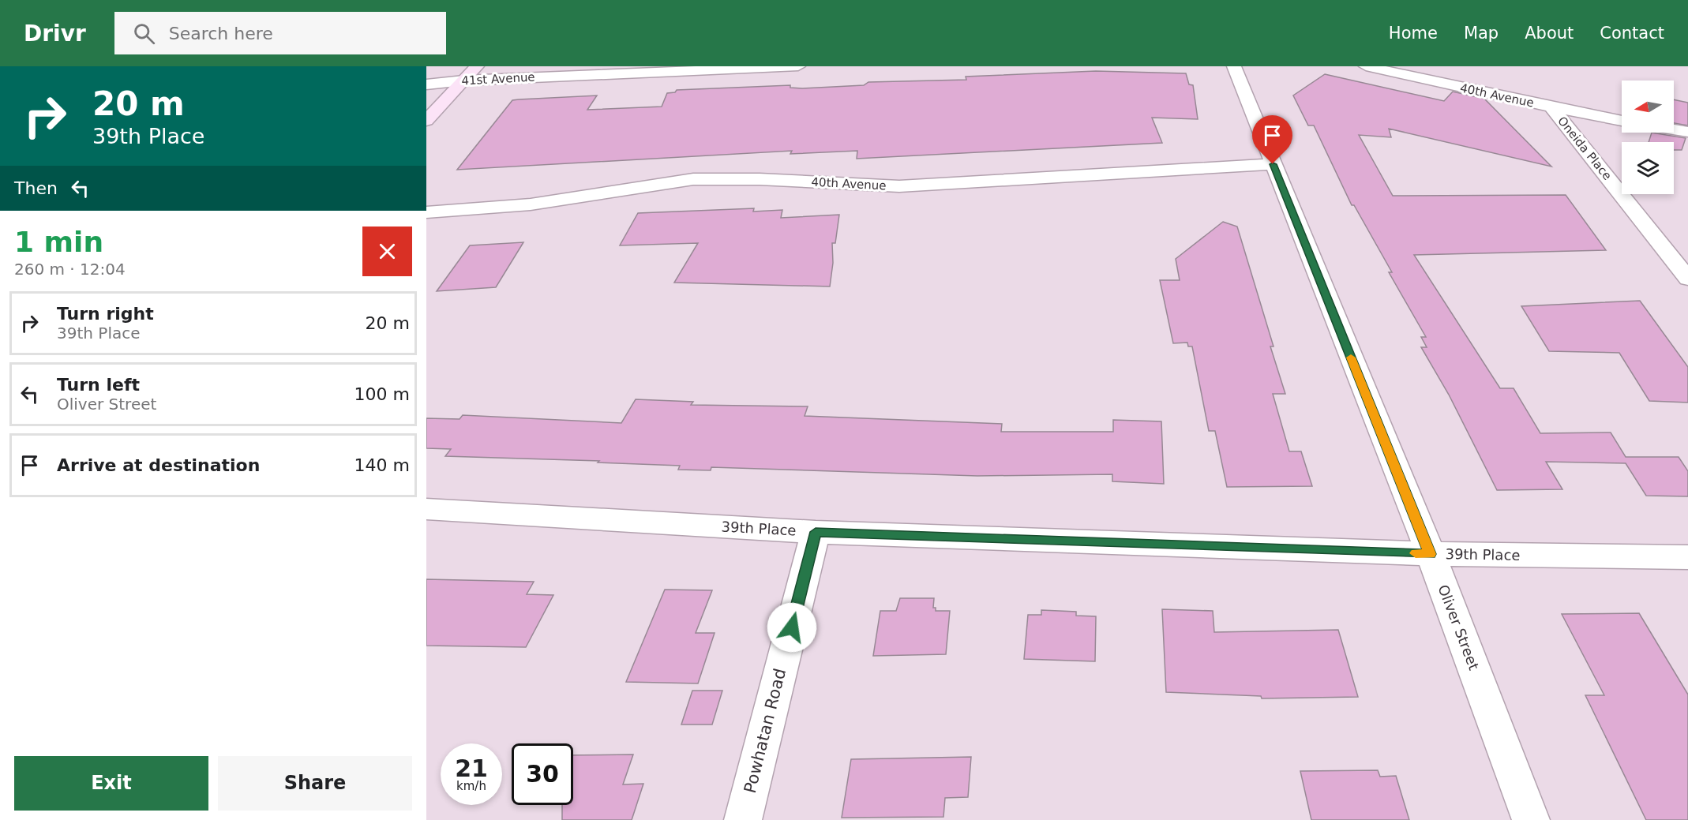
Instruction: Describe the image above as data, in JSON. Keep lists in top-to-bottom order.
{
  "streets": {
    "street": [
      "41st Avenue",
      "40th Avenue",
      "Oneida Place",
      "39th Place",
      "Oliver Street",
      "Powhatan Road"
    ]
  },
  "crossings": [
    ["40th Avenue", "Oneida Place"],
    ["40th Avenue", "Oliver Street"],
    ["39th Place", "Oliver Street"],
    ["39th Place", "Powhatan Road"]
  ],
  "north": "left",
  "page": {
    "header": "Drivr",
    "search": "Search here",
    "nav": [
      "Home",
      "Map",
      "About",
      "Contact"
    ],
    "turn": ["20 m", "39th Place"],
    "then": "Then",
    "heading": ["1 min", "260 m · 12:04"],
    "list": [
      {
        "name": "Turn right",
        "note": "39th Place",
        "value": "20 m"
      },
      {
        "name": "Turn left",
        "note": "Oliver Street",
        "value": "100 m"
      },
      {
        "name": "Arrive at destination",
        "value": "140 m"
      }
    ],
    "speed": "21 km/h",
    "limit": "30",
    "buttons": ["Exit", "Share"]
  }
}
